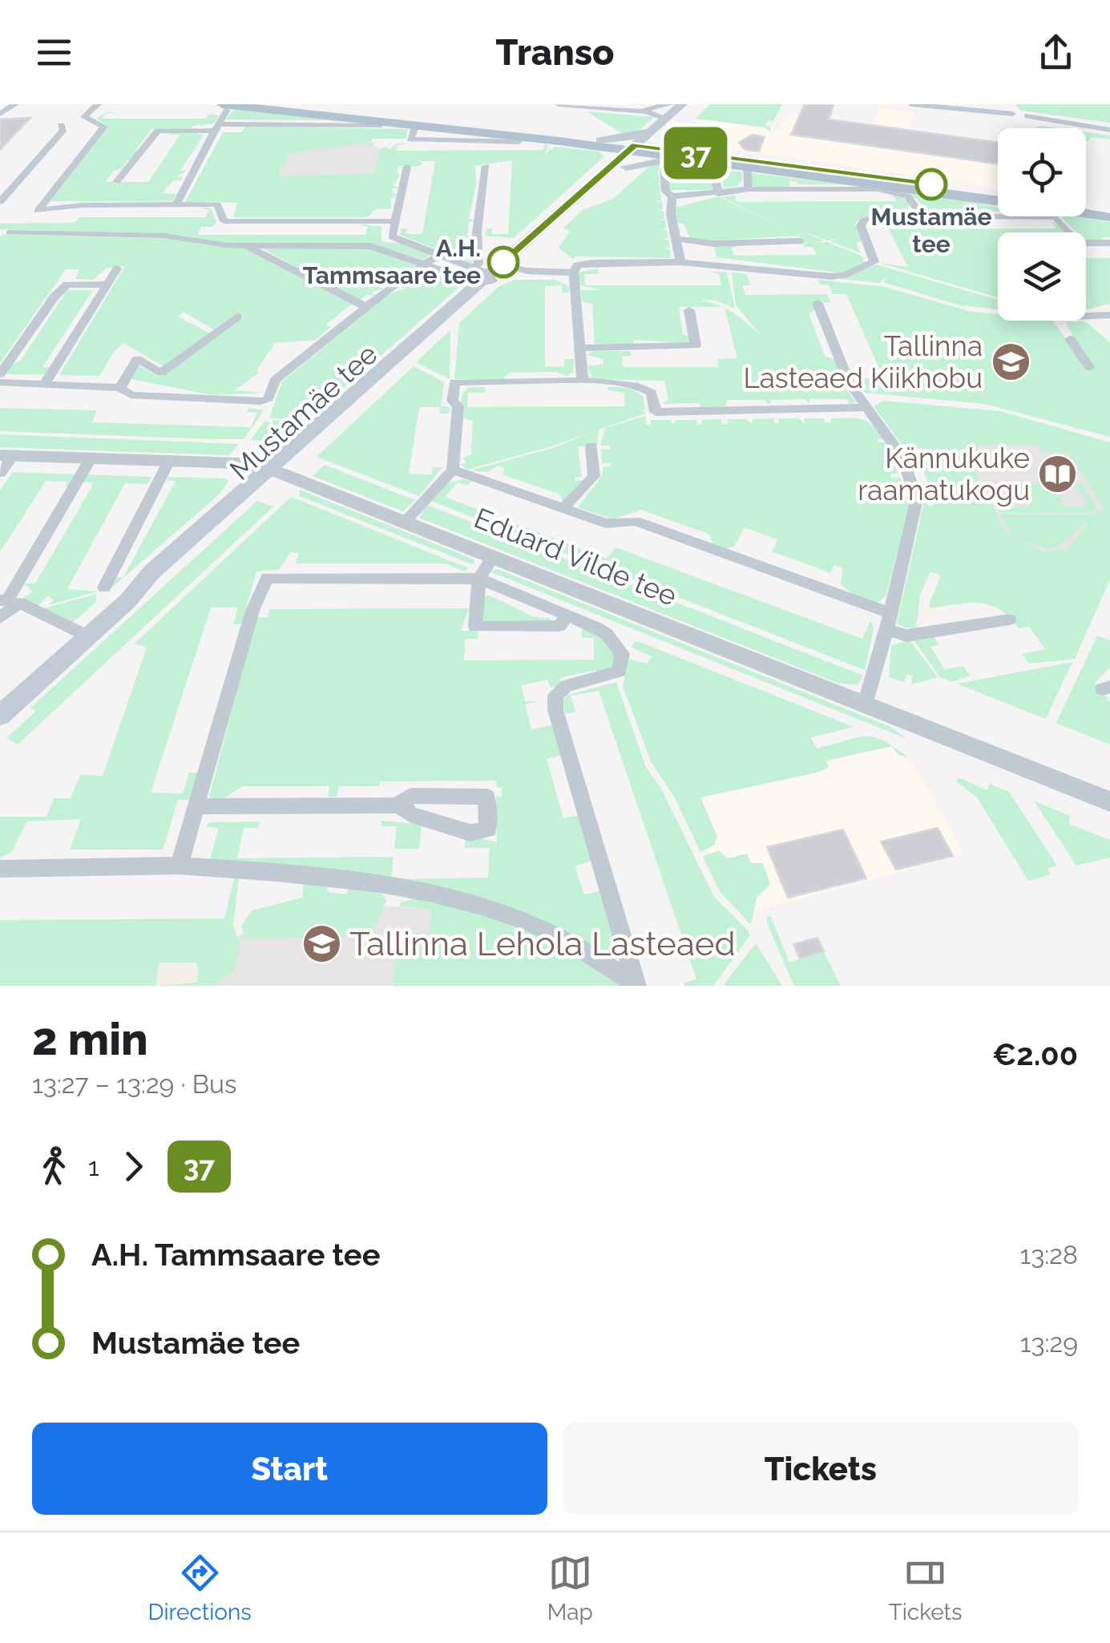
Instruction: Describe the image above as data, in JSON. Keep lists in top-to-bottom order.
{
  "streets": {
    "main road": ["Mustamäe tee"],
    "street": ["Eduard Vilde tee"]
  },
  "crossings": [
    ["Mustamäe tee", "Eduard Vilde tee"]
  ],
  "places": {
    "other": ["Mustamäe tee", "A.H. Tammsaare tee"],
    "school or university": ["Tallinna Lasteaed Kiikhobu", "Tallinna Lehola Lasteaed"],
    "library": ["Kännukuke raamatukogu"]
  },
  "lines": ["bus line 37"],
  "page": {
    "header": "Transo",
    "on_map": "37",
    "heading": ["2 min", "13:27 – 13:29 · Bus", "€2.00"],
    "legs": ["1", "37"],
    "list": [
      {
        "name": "A.H. Tammsaare tee",
        "value": "13:28"
      },
      {
        "name": "Mustamäe tee",
        "value": "13:29"
      }
    ],
    "buttons": ["Start", "Tickets"],
    "tabs": ["Directions", "Map", "Tickets"]
  }
}
